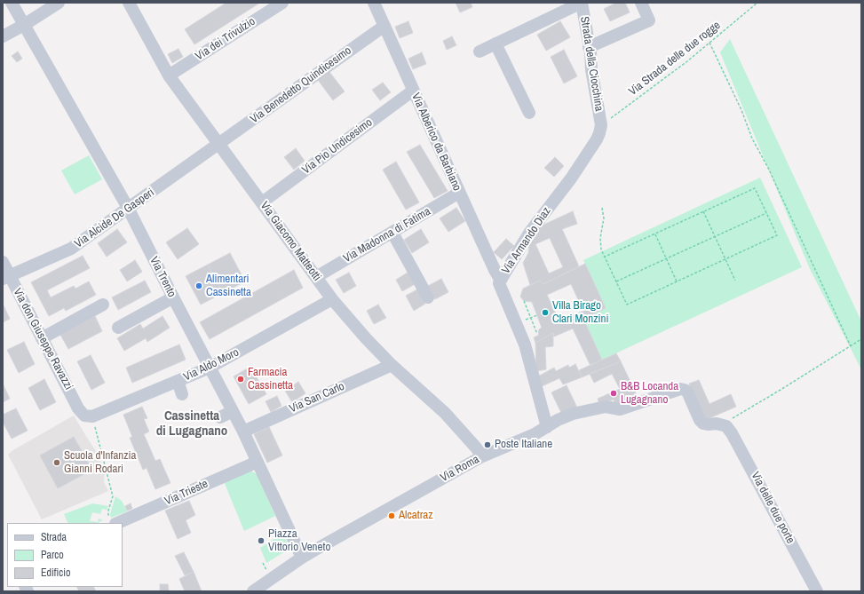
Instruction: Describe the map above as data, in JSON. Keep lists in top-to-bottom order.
{
  "streets": {
    "street": [
      "Via dei Trivulzio",
      "Strada della Ciocchina",
      "Via Benedetto Quindicesimo",
      "Via Alberico da Barbiano",
      "Via Pio Undicesimo",
      "Via Alcide De Gasperi",
      "Via Madonna di Fatima",
      "Via Armando Diaz",
      "Via Giacomo Matteotti",
      "Via Trento",
      "Via don Giuseppe Ravazzi",
      "Via Aldo Moro",
      "Via San Carlo",
      "Via Roma",
      "Via Trieste",
      "Via delle due porte"
    ],
    "path": ["Via Strada delle due rogge"]
  },
  "crossings": [
    ["Via dei Trivulzio", "Via Giacomo Matteotti"],
    ["Via Strada delle due rogge", "Strada della Ciocchina"],
    ["Via Strada delle due rogge", "Via Armando Diaz"],
    ["Strada della Ciocchina", "Via Armando Diaz"],
    ["Via Benedetto Quindicesimo", "Via Alberico da Barbiano"],
    ["Via Benedetto Quindicesimo", "Via Alcide De Gasperi"],
    ["Via Benedetto Quindicesimo", "Via Giacomo Matteotti"],
    ["Via Alberico da Barbiano", "Via Pio Undicesimo"],
    ["Via Alberico da Barbiano", "Via Madonna di Fatima"],
    ["Via Alberico da Barbiano", "Via Armando Diaz"],
    ["Via Pio Undicesimo", "Via Giacomo Matteotti"],
    ["Via Alcide De Gasperi", "Via Giacomo Matteotti"],
    ["Via Alcide De Gasperi", "Via Trento"],
    ["Via Alcide De Gasperi", "Via don Giuseppe Ravazzi"],
    ["Via Madonna di Fatima", "Via Giacomo Matteotti"],
    ["Via Armando Diaz", "Via Roma"],
    ["Via Giacomo Matteotti", "Via Aldo Moro"],
    ["Via Giacomo Matteotti", "Via San Carlo"],
    ["Via Giacomo Matteotti", "Via Roma"],
    ["Via Trento", "Via Aldo Moro"],
    ["Via Trento", "Via San Carlo"],
    ["Via Trento", "Via Roma"],
    ["Via Trento", "Via Trieste"],
    ["Via don Giuseppe Ravazzi", "Via Aldo Moro"],
    ["Via Roma", "Via delle due porte"]
  ],
  "districts": ["Cassinetta di Lugagnano"],
  "places": [
    "Alimentari Cassinetta",
    "Villa Birago Clari Monzini",
    "Farmacia Cassinetta",
    "B&B Locanda Lugagnano",
    "Poste Italiane",
    "Scuola d'Infanzia Gianni Rodari",
    "Alcatraz",
    "Piazza Vittorio Veneto"
  ],
  "legend": ["Strada", "Parco", "Edificio"]
}
